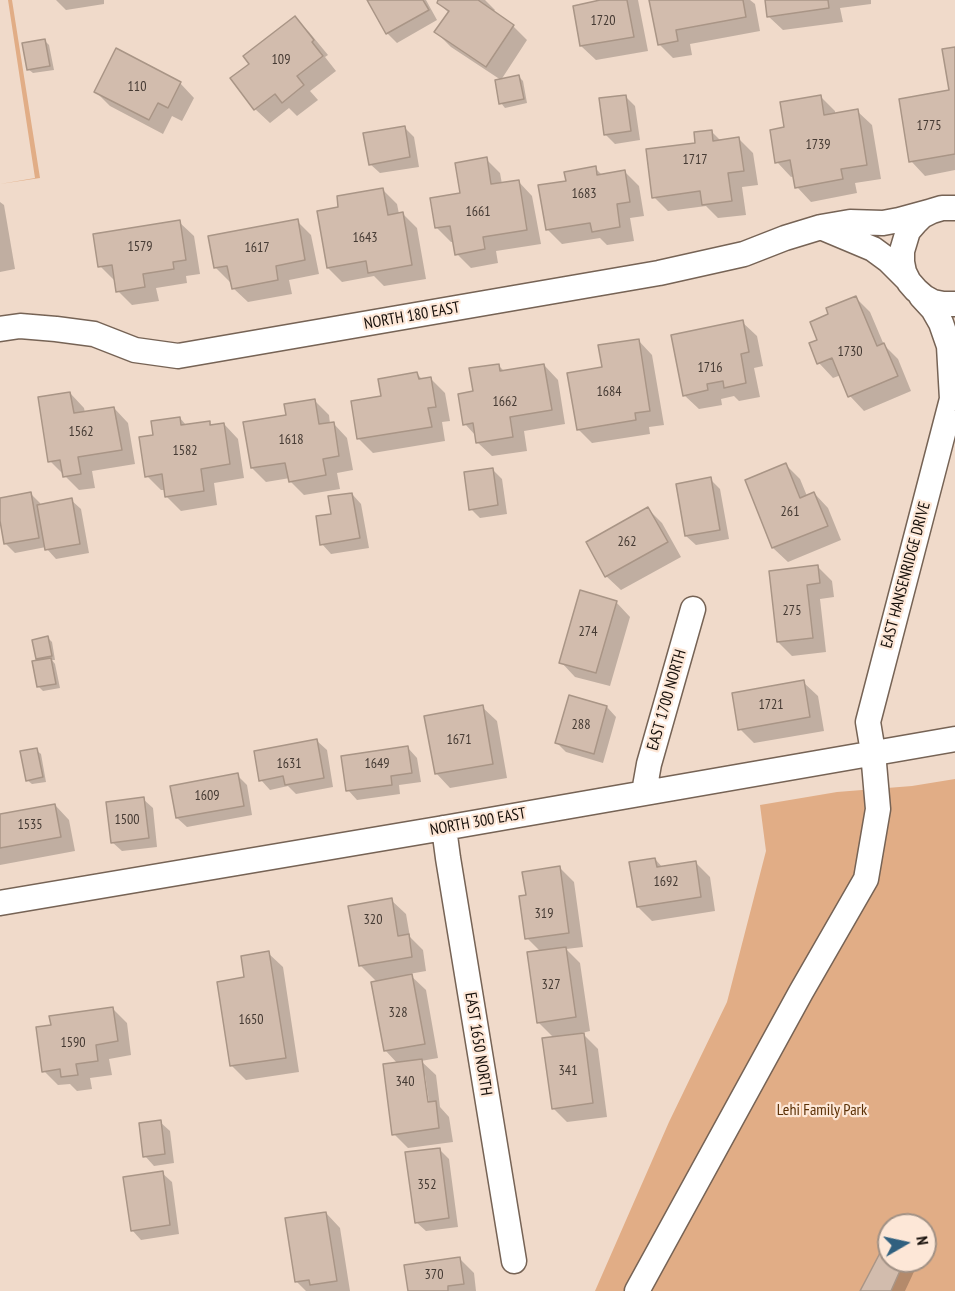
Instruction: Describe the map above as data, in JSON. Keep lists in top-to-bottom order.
{
  "streets": {
    "street": [
      "NORTH 180 EAST",
      "EAST HANSENRIDGE DRIVE",
      "EAST 1700 NORTH",
      "NORTH 300 EAST",
      "EAST 1650 NORTH"
    ]
  },
  "crossings": [
    ["EAST HANSENRIDGE DRIVE", "NORTH 300 EAST"],
    ["EAST 1700 NORTH", "NORTH 300 EAST"],
    ["NORTH 300 EAST", "EAST 1650 NORTH"]
  ],
  "parks": ["Lehi Family Park"],
  "house_numbers": [
    "1720",
    "109",
    "110",
    "1775",
    "1739",
    "1717",
    "1683",
    "1661",
    "1643",
    "1579",
    "1617",
    "1730",
    "1716",
    "1684",
    "1662",
    "1562",
    "1618",
    "1582",
    "261",
    "262",
    "275",
    "274",
    "1721",
    "288",
    "1671",
    "1631",
    "1649",
    "1609",
    "1500",
    "1535",
    "1692",
    "319",
    "320",
    "327",
    "328",
    "1650",
    "1590",
    "341",
    "340",
    "352",
    "370"
  ],
  "north": "right"
}
